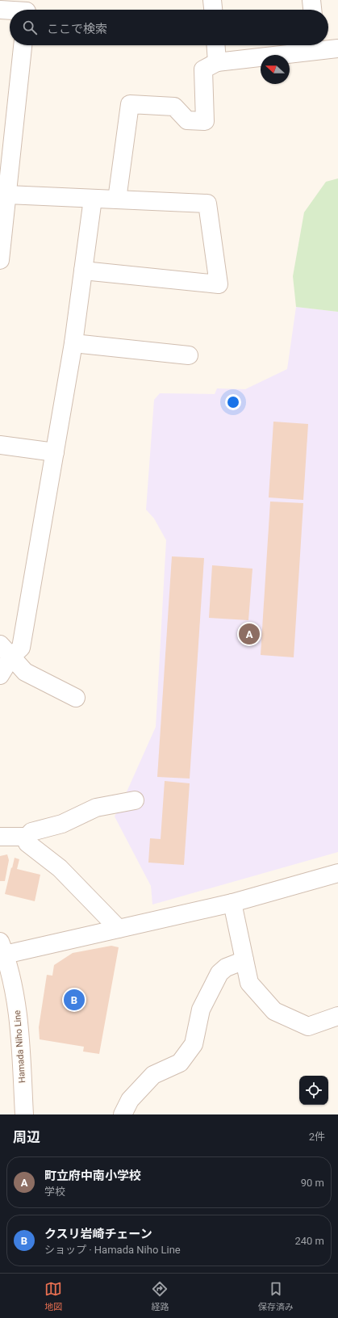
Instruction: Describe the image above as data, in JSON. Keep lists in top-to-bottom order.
{
  "streets": {
    "street": ["Hamada Niho Line"]
  },
  "north": "left",
  "page": {
    "search": "ここで検索",
    "pins": ["A", "B"],
    "heading": ["周辺", "2件"],
    "list": [
      {
        "mark": "A",
        "name": "町立府中南小学校",
        "note": "学校",
        "value": "90 m"
      },
      {
        "mark": "B",
        "name": "クスリ岩崎チェーン",
        "note": "ショップ · Hamada Niho Line",
        "value": "240 m"
      }
    ],
    "nav": ["地図", "経路", "保存済み"]
  }
}
